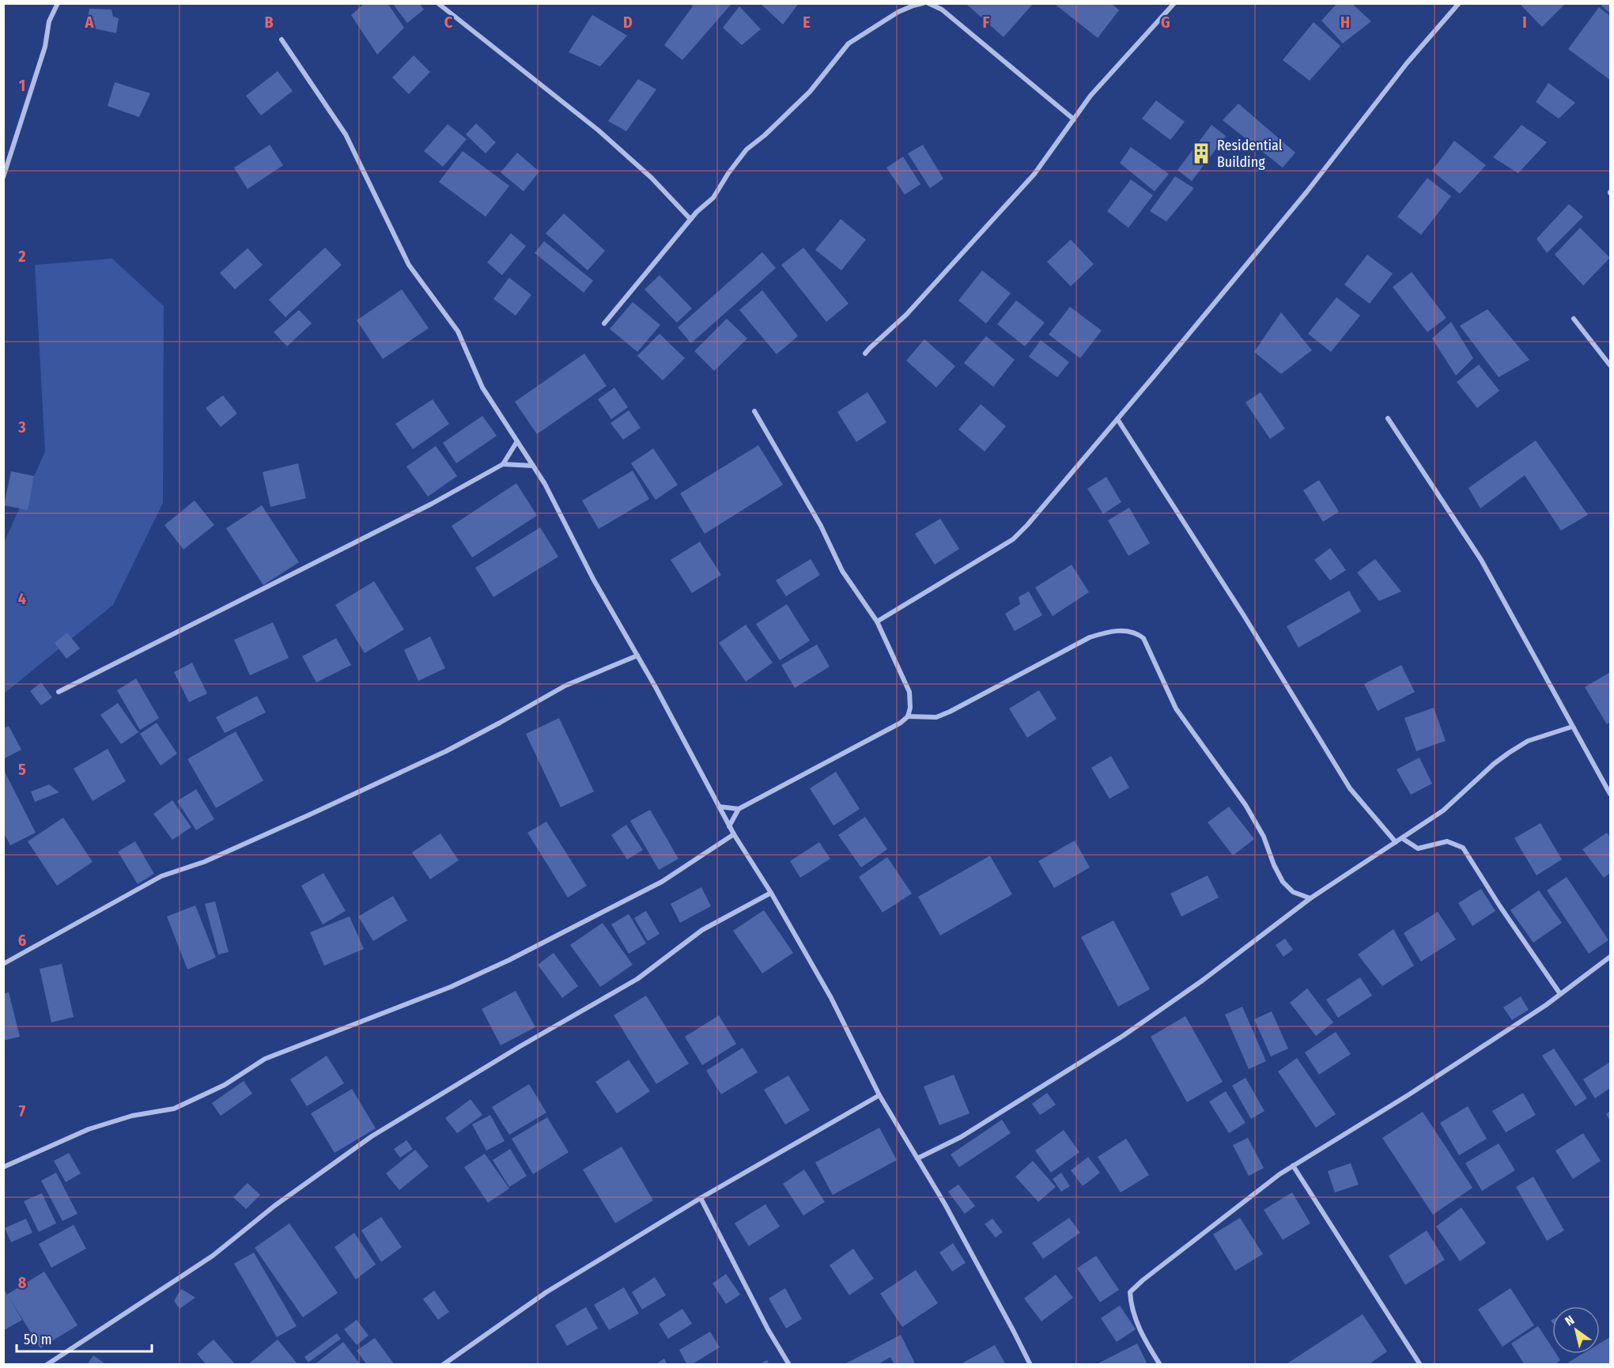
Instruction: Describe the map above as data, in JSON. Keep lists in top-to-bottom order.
{
  "places": {
    "building": ["Residential Building"]
  },
  "scale_bar": "50 m",
  "north": "top left",
  "grid": {
    "columns": [
      "A",
      "B",
      "C",
      "D",
      "E",
      "F",
      "G",
      "H",
      "I"
    ],
    "rows": [
      "1",
      "2",
      "3",
      "4",
      "5",
      "6",
      "7",
      "8"
    ]
  }
}
